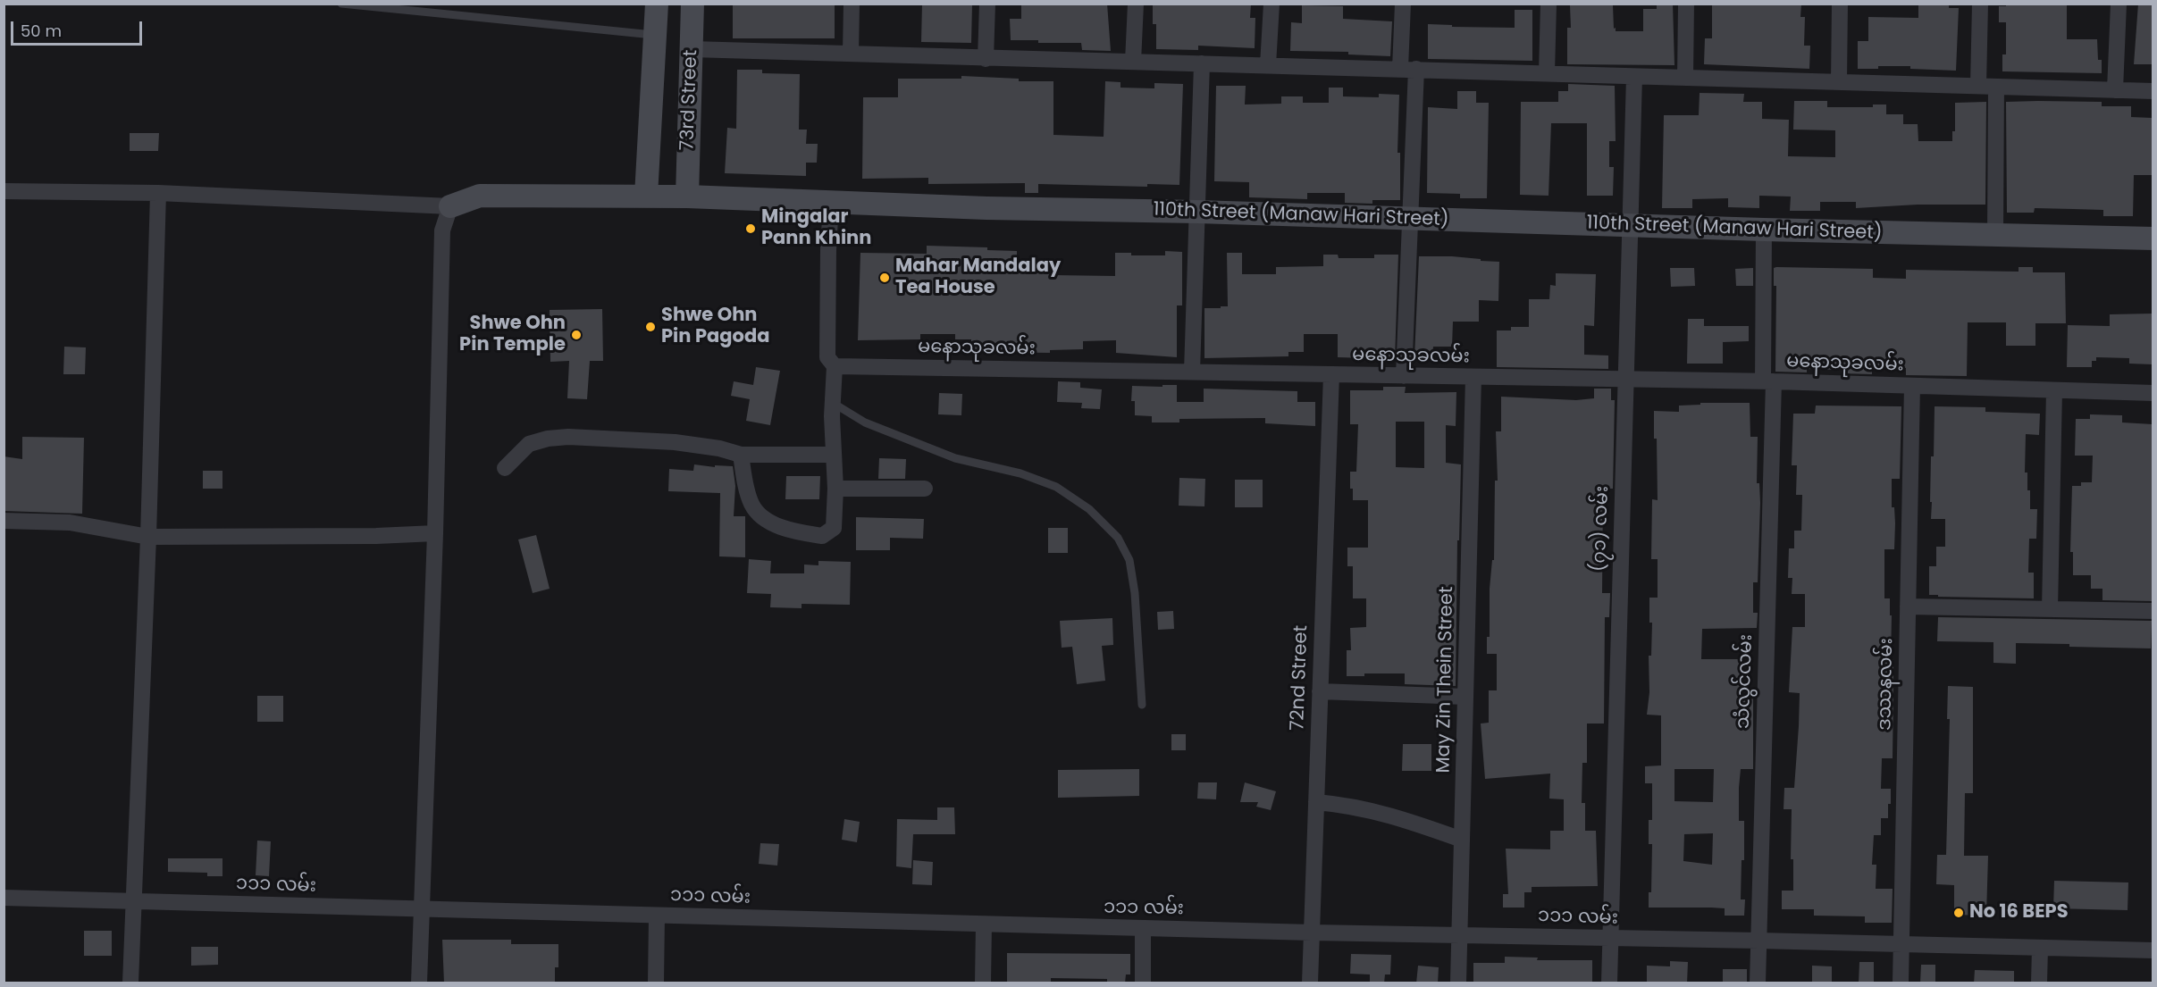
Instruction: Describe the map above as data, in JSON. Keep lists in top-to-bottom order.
{
  "streets": {
    "main road": ["73rd Street", "110th Street (Manaw Hari Street)"],
    "street": [
      "မနောသုခလမ်း",
      "(၇၁) လမ်း",
      "72nd Street",
      "May Zin Thein Street",
      "သံလွင်လမ်း",
      "ဒဿနလမ်း",
      "၁၁၁ လမ်း"
    ]
  },
  "crossings": [
    ["73rd Street", "110th Street (Manaw Hari Street)"],
    ["110th Street (Manaw Hari Street)", "(၇၁) လမ်း"],
    ["110th Street (Manaw Hari Street)", "သံလွင်လမ်း"],
    ["မနောသုခလမ်း", "(၇၁) လမ်း"],
    ["မနောသုခလမ်း", "72nd Street"],
    ["မနောသုခလမ်း", "May Zin Thein Street"],
    ["မနောသုခလမ်း", "သံလွင်လမ်း"],
    ["မနောသုခလမ်း", "ဒဿနလမ်း"],
    ["(၇၁) လမ်း", "၁၁၁ လမ်း"],
    ["72nd Street", "၁၁၁ လမ်း"],
    ["May Zin Thein Street", "၁၁၁ လမ်း"],
    ["သံလွင်လမ်း", "၁၁၁ လမ်း"],
    ["ဒဿနလမ်း", "၁၁၁ လမ်း"]
  ],
  "places": [
    "Mingalar Pann Khinn",
    "Mahar Mandalay Tea House",
    "Shwe Ohn Pin Pagoda",
    "Shwe Ohn Pin Temple",
    "No 16 BEPS"
  ],
  "scale_bar": "50 m"
}
